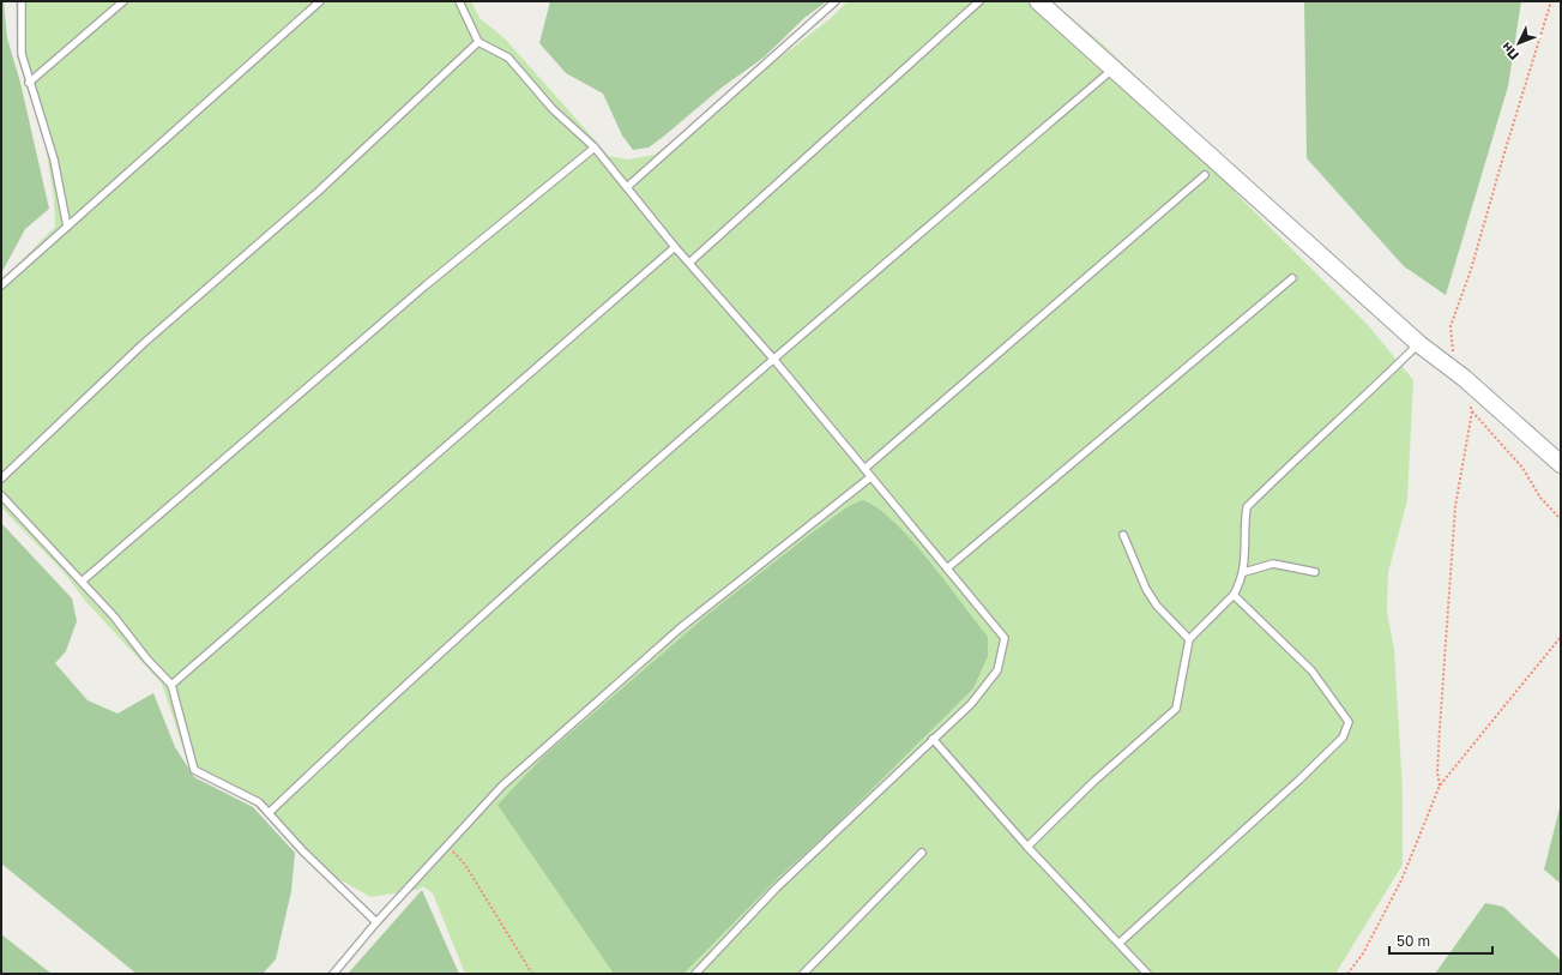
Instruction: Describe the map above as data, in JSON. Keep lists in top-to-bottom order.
{
  "scale_bar": "50 m",
  "north": "bottom left"
}
